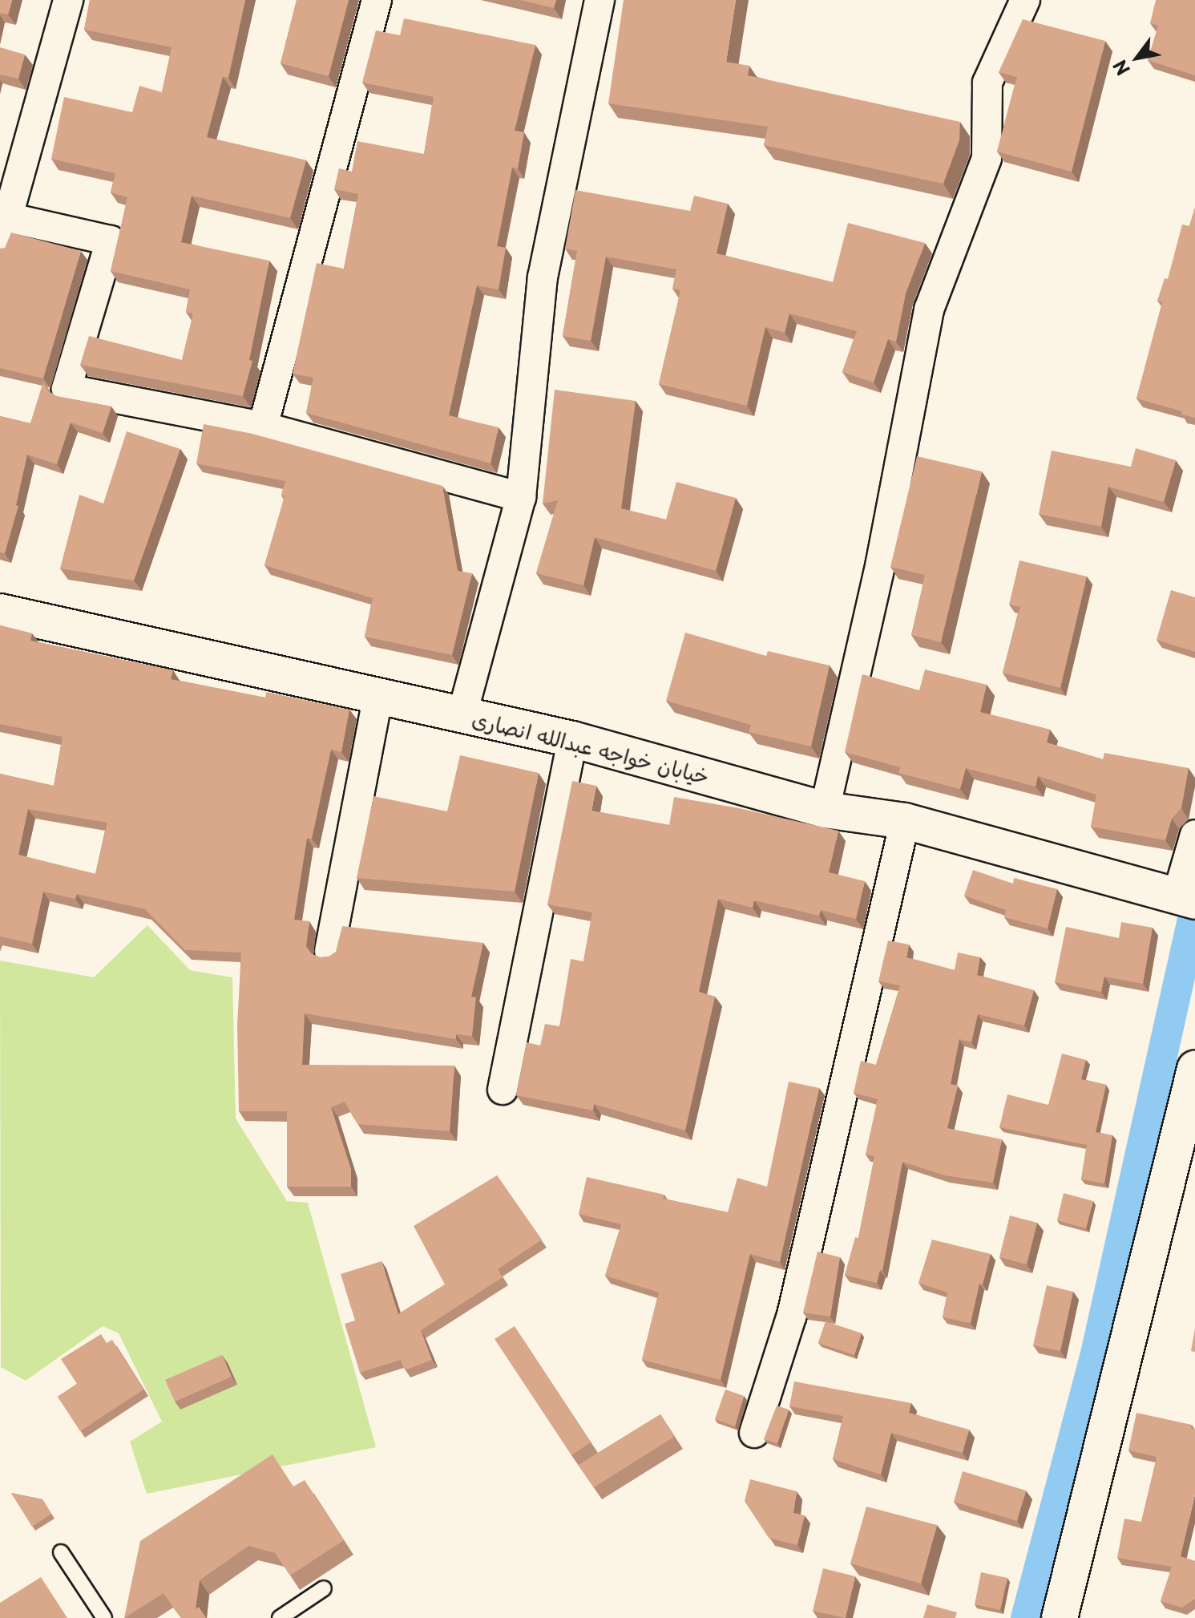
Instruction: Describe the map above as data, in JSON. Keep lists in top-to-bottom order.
{
  "streets": {
    "street": ["خیابان خواجه عبدالله انصاری"]
  },
  "north": "bottom left"
}
